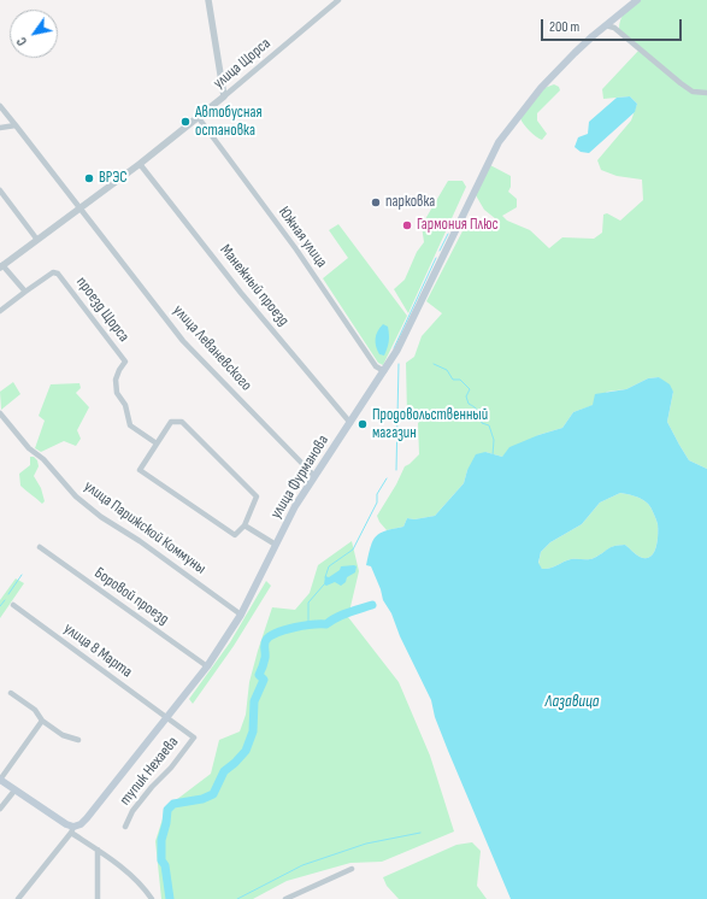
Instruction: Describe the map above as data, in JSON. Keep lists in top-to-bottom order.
{
  "streets": {
    "main road": ["улица Фурманова"],
    "street": [
      "улица Щорса",
      "Южная улица",
      "Манежный проезд",
      "проезд Щорса",
      "улица Леваневского",
      "улица Парижской Коммуны",
      "Боровой проезд",
      "улица 8 Марта",
      "тупик Нехаева"
    ]
  },
  "crossings": [
    ["улица Щорса", "Южная улица"],
    ["улица Щорса", "Манежный проезд"],
    ["улица Щорса", "улица Леваневского"],
    ["Южная улица", "улица Фурманова"],
    ["Манежный проезд", "улица Фурманова"],
    ["улица Леваневского", "улица Фурманова"],
    ["улица Фурманова", "улица Парижской Коммуны"],
    ["улица Фурманова", "Боровой проезд"],
    ["улица Фурманова", "улица 8 Марта"],
    ["улица Фурманова", "тупик Нехаева"],
    ["улица 8 Марта", "тупик Нехаева"]
  ],
  "water": ["Лазавица"],
  "places": [
    "Автобусная остановка",
    "ВРЭС",
    "парковка",
    "Гармония Плюс",
    "Продовольственный магазин"
  ],
  "scale_bar": "200 m",
  "north": "bottom left"
}
